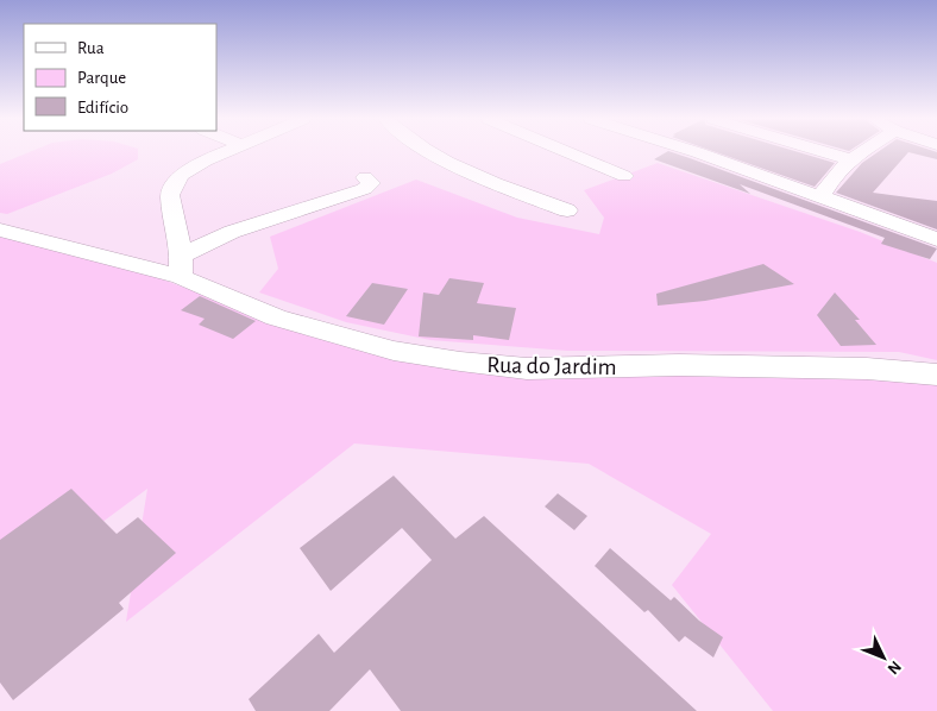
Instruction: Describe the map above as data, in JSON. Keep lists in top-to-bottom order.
{
  "streets": {
    "street": ["Rua do Jardim"]
  },
  "legend": ["Rua", "Parque", "Edifício"],
  "north": "bottom right"
}
